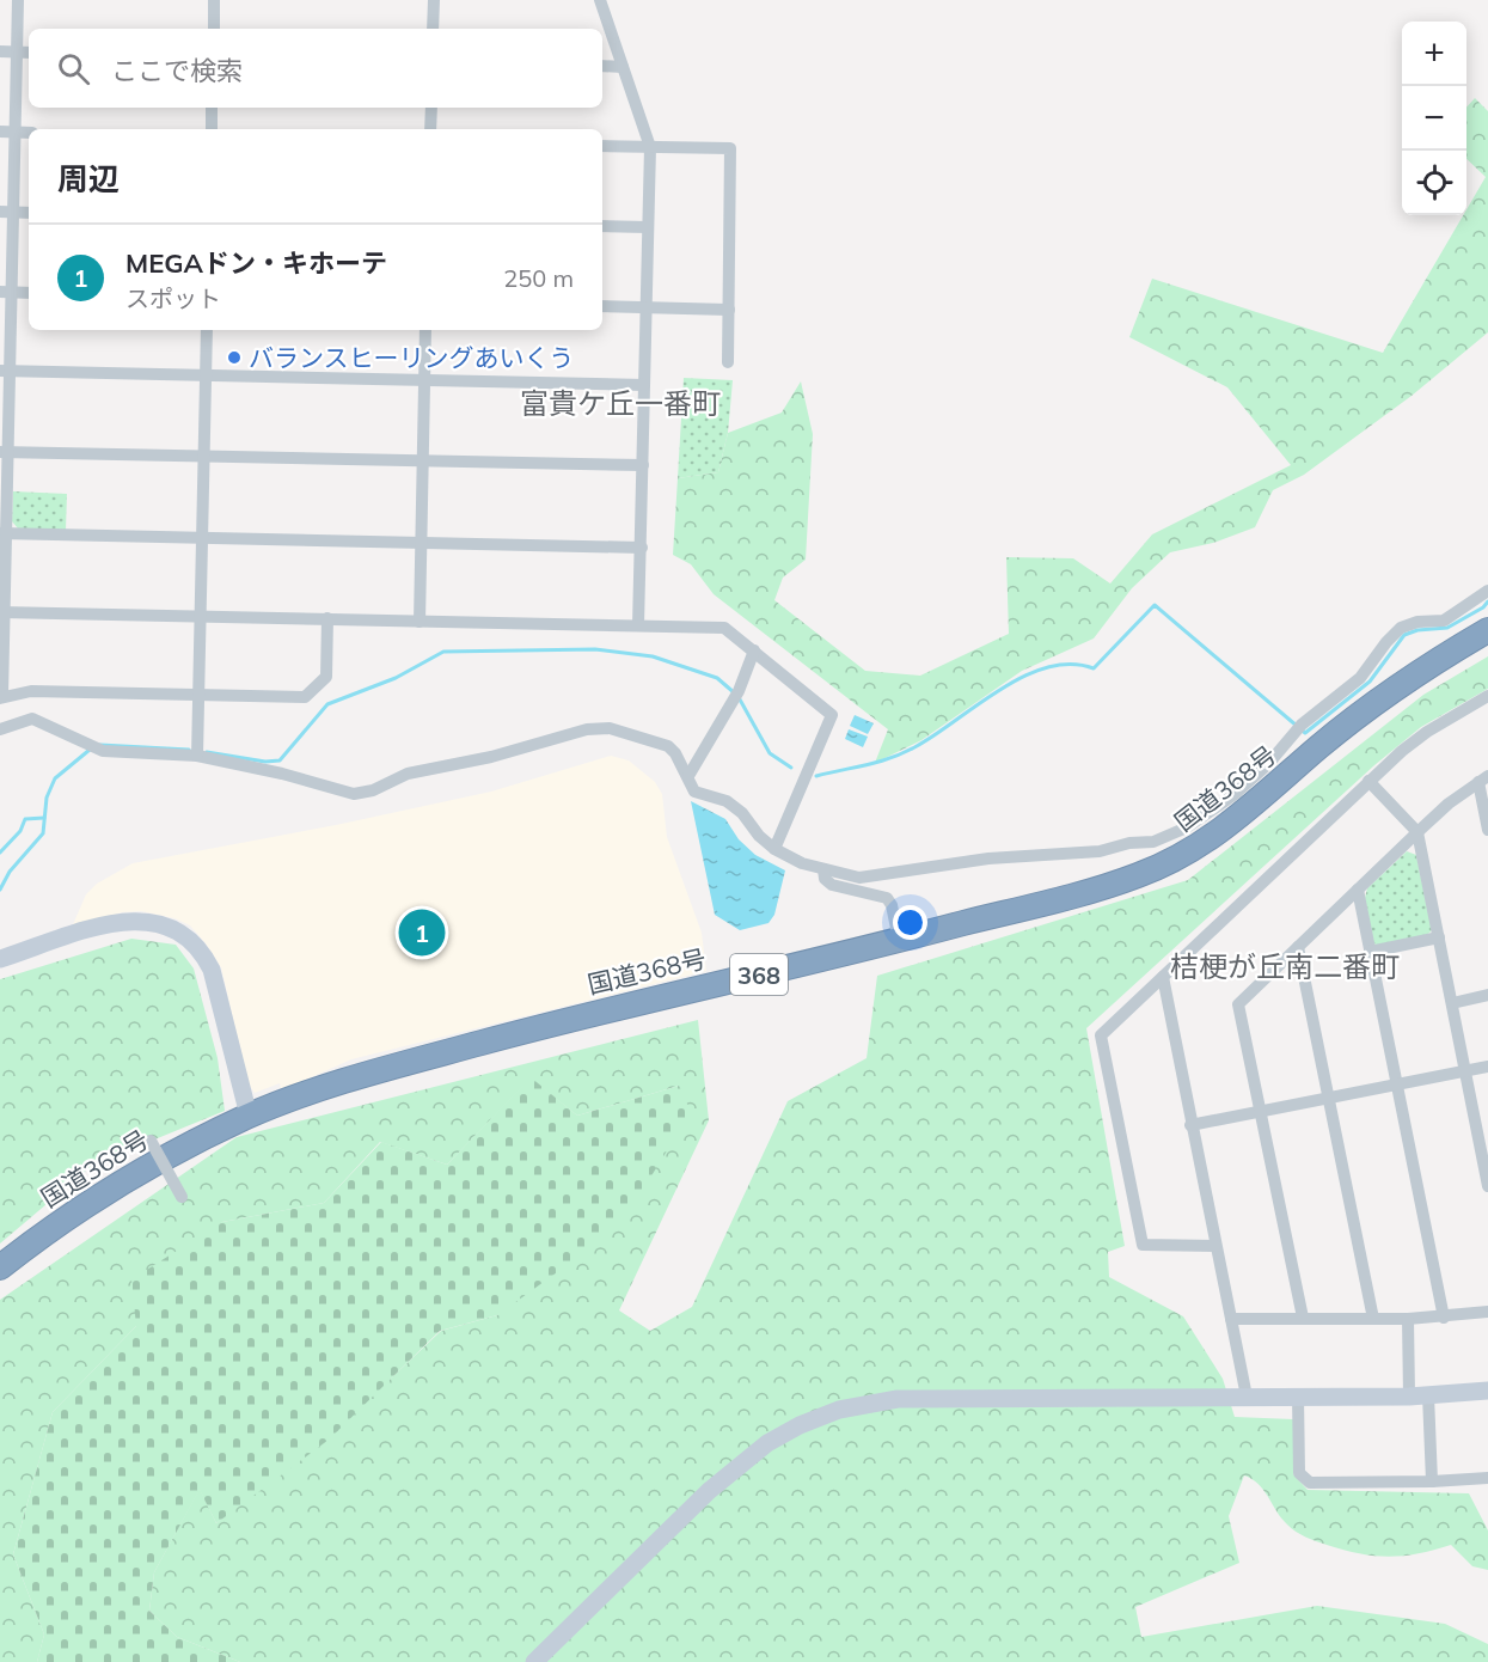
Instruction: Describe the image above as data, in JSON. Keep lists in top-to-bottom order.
{
  "streets": {
    "highway": ["国道368号", "368"]
  },
  "districts": ["富貴ケ丘一番町", "桔梗が丘南二番町"],
  "places": ["バランスヒーリングあいくう"],
  "page": {
    "map_buttons": ["+", "−"],
    "search": "ここで検索",
    "heading": "周辺",
    "list": [
      {
        "mark": "1",
        "name": "MEGAドン・キホーテ",
        "note": "スポット",
        "value": "250 m"
      }
    ],
    "pins": "1"
  }
}
